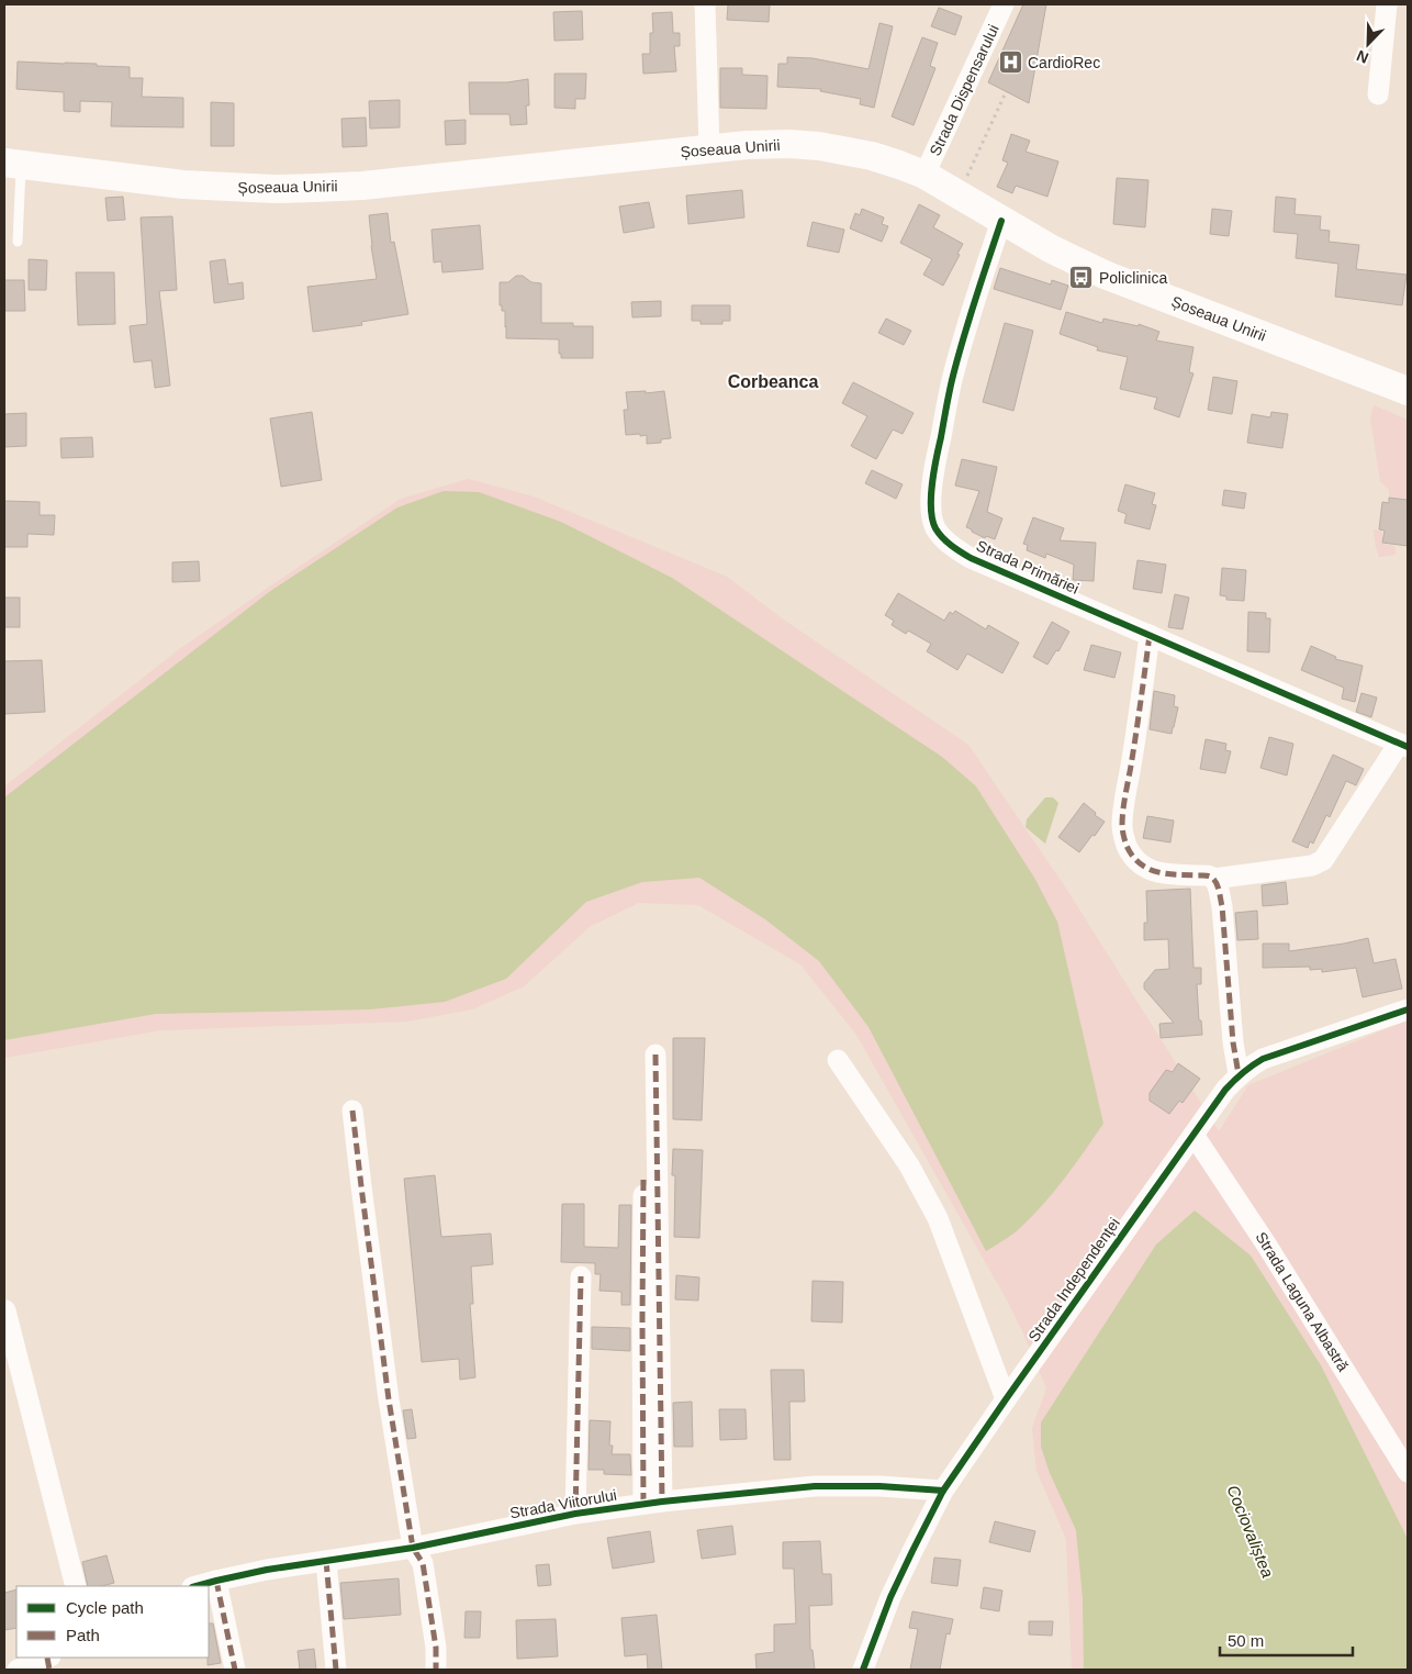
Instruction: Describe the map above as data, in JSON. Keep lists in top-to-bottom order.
{
  "streets": {
    "main road": ["Șoseaua Unirii"],
    "street": [
      "Strada Dispensarului",
      "Strada Primăriei",
      "Strada Independenței",
      "Strada Laguna Albastră",
      "Strada Viitorului"
    ]
  },
  "crossings": [
    ["Strada Dispensarului", "Șoseaua Unirii"],
    ["Șoseaua Unirii", "Strada Primăriei"],
    ["Strada Independenței", "Strada Laguna Albastră"],
    ["Strada Independenței", "Strada Viitorului"]
  ],
  "districts": ["Corbeanca"],
  "water": ["Cociovaliștea"],
  "places": {
    "hospital": ["CardioRec"],
    "bus stop": ["Policlinica"]
  },
  "legend": ["Cycle path", "Path"],
  "scale_bar": "50 m",
  "north": "bottom left"
}
